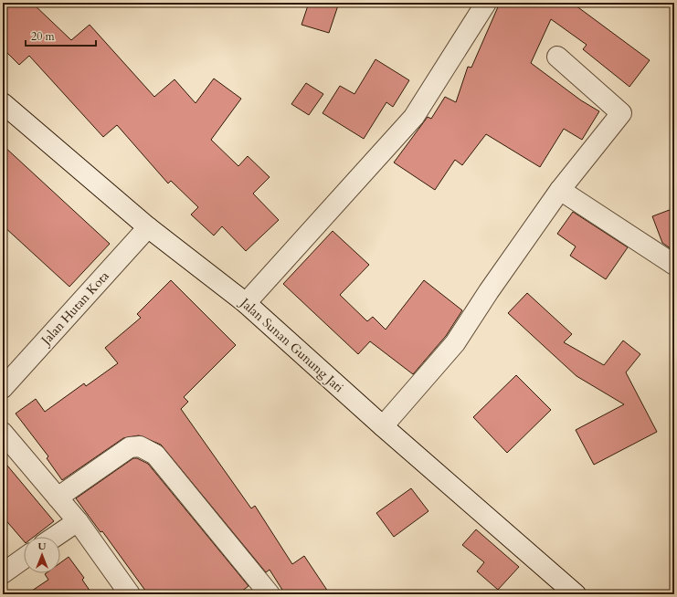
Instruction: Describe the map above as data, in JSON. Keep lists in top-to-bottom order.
{
  "streets": {
    "street": ["Jalan Hutan Kota", "Jalan Sunan Gunung Jati"]
  },
  "crossings": [
    ["Jalan Hutan Kota", "Jalan Sunan Gunung Jati"]
  ],
  "scale_bar": "20 m",
  "north": "top"
}
